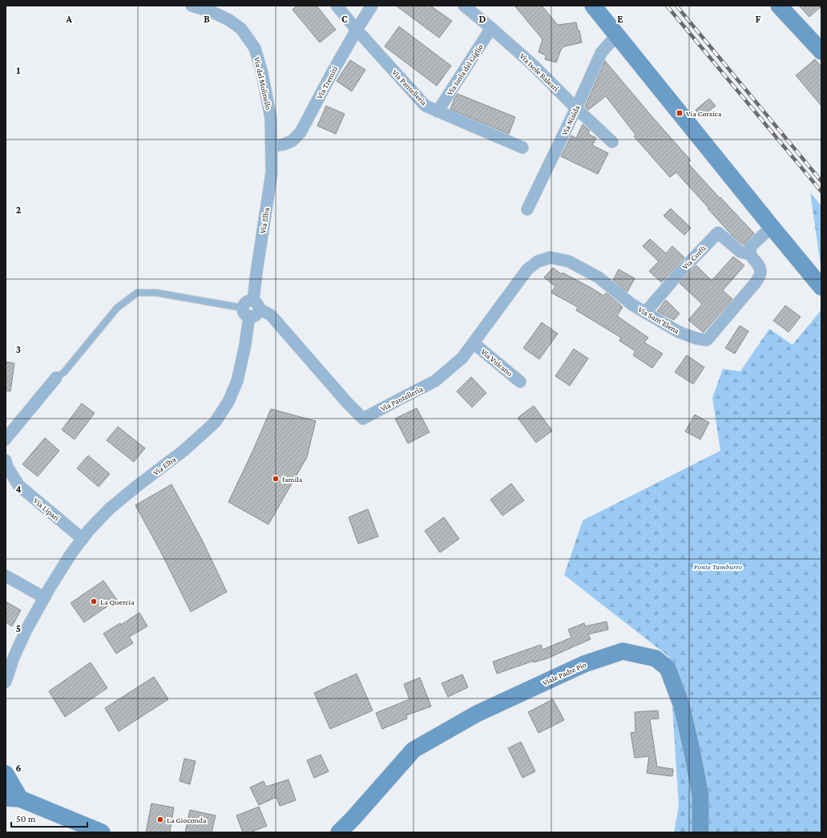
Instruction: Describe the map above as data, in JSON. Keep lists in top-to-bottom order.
{
  "streets": {
    "street": [
      "Via Isola del Giglio",
      "Via Isole Baleari",
      "Via Tremiti",
      "Via del Molinello",
      "Via Pantelleria",
      "Via Nisida",
      "Via Elba",
      "Via Corfù",
      "Via Sant'Elena",
      "Via Vulcano",
      "Via Lipari",
      "Viale Padre Pio"
    ]
  },
  "crossings": [
    ["Via Isola del Giglio", "Via Isole Baleari"],
    ["Via Isola del Giglio", "Via Pantelleria"],
    ["Via Isole Baleari", "Via Nisida"],
    ["Via Tremiti", "Via del Molinello"],
    ["Via Tremiti", "Via Pantelleria"],
    ["Via del Molinello", "Via Elba"],
    ["Via Pantelleria", "Via Elba"],
    ["Via Pantelleria", "Via Sant'Elena"],
    ["Via Pantelleria", "Via Vulcano"],
    ["Via Elba", "Via Lipari"],
    ["Via Corfù", "Via Sant'Elena"]
  ],
  "parks": ["Ponte Tamburro"],
  "places": {
    "transit": ["Via Corsica"],
    "other": ["famila", "La Quercia", "La Gioconda"]
  },
  "scale_bar": "50 m",
  "grid": {
    "columns": [
      "A",
      "B",
      "C",
      "D",
      "E",
      "F"
    ],
    "rows": [
      "1",
      "2",
      "3",
      "4",
      "5",
      "6"
    ]
  }
}
